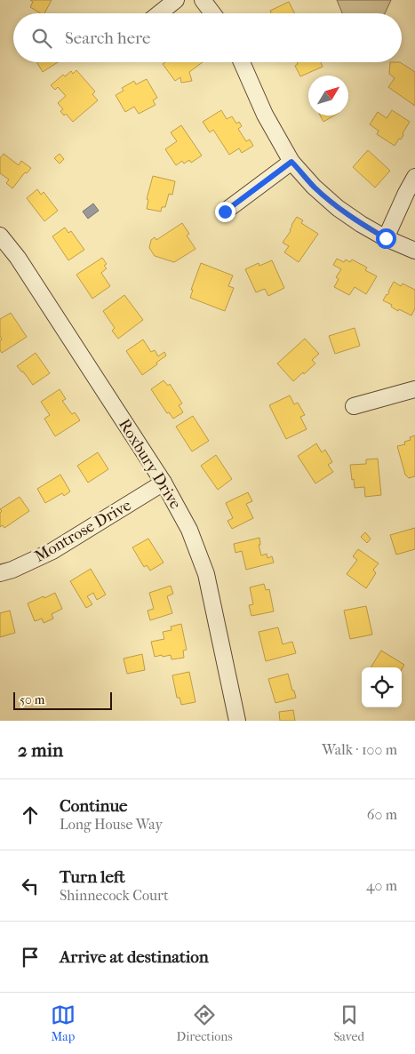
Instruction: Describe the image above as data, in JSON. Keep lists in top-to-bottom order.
{
  "streets": {
    "street": ["Roxbury Drive", "Montrose Drive"]
  },
  "crossings": [
    ["Roxbury Drive", "Montrose Drive"]
  ],
  "scale_bar": "50 m",
  "north": "top right",
  "page": {
    "search": "Search here",
    "scale": "50 m",
    "heading": ["2 min", "Walk · 100 m"],
    "list": [
      ["Continue", "Long House Way", "60 m"],
      ["Turn left", "Shinnecock Court", "40 m"],
      "Arrive at destination"
    ],
    "nav": ["Map", "Directions", "Saved"]
  }
}
